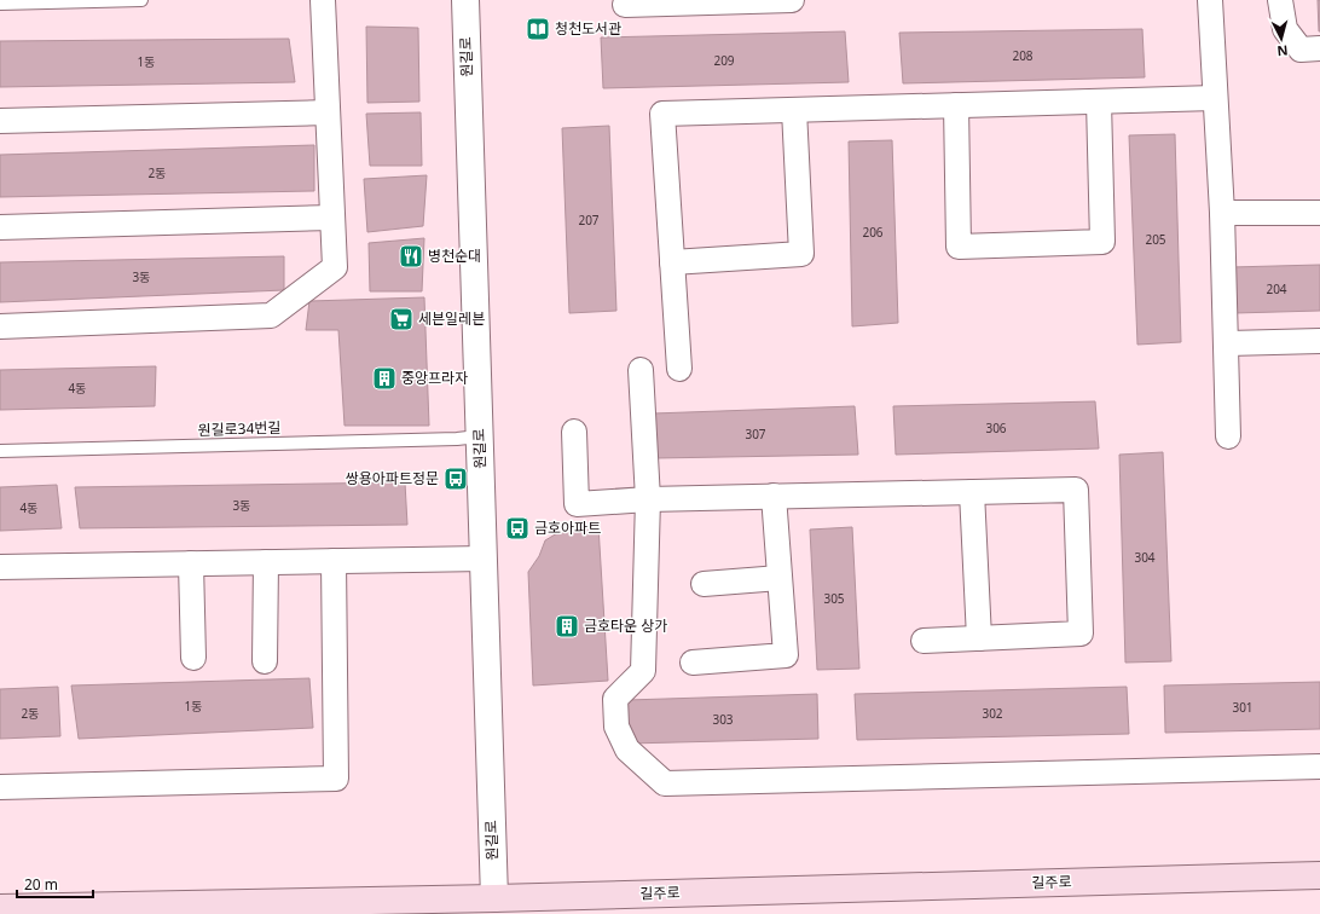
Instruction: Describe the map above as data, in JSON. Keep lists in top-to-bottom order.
{
  "streets": {
    "main road": ["길주로"],
    "street": ["원길로"],
    "lane": ["원길로34번길"]
  },
  "crossings": [
    ["원길로", "원길로34번길"],
    ["원길로", "길주로"]
  ],
  "places": {
    "library": ["청천도서관"],
    "restaurant": ["병천순대"],
    "supermarket": ["세븐일레븐"],
    "building": ["중앙프라자", "금호타운 상가"],
    "bus stop": ["쌍용아파트정문", "금호아파트"]
  },
  "house_numbers": [
    "208",
    "209",
    "1동",
    "2동",
    "207",
    "206",
    "205",
    "3동",
    "204",
    "4동",
    "306",
    "307",
    "3동",
    "4동",
    "304",
    "305",
    "1동",
    "301",
    "2동",
    "302",
    "303"
  ],
  "scale_bar": "20 m",
  "north": "bottom"
}
